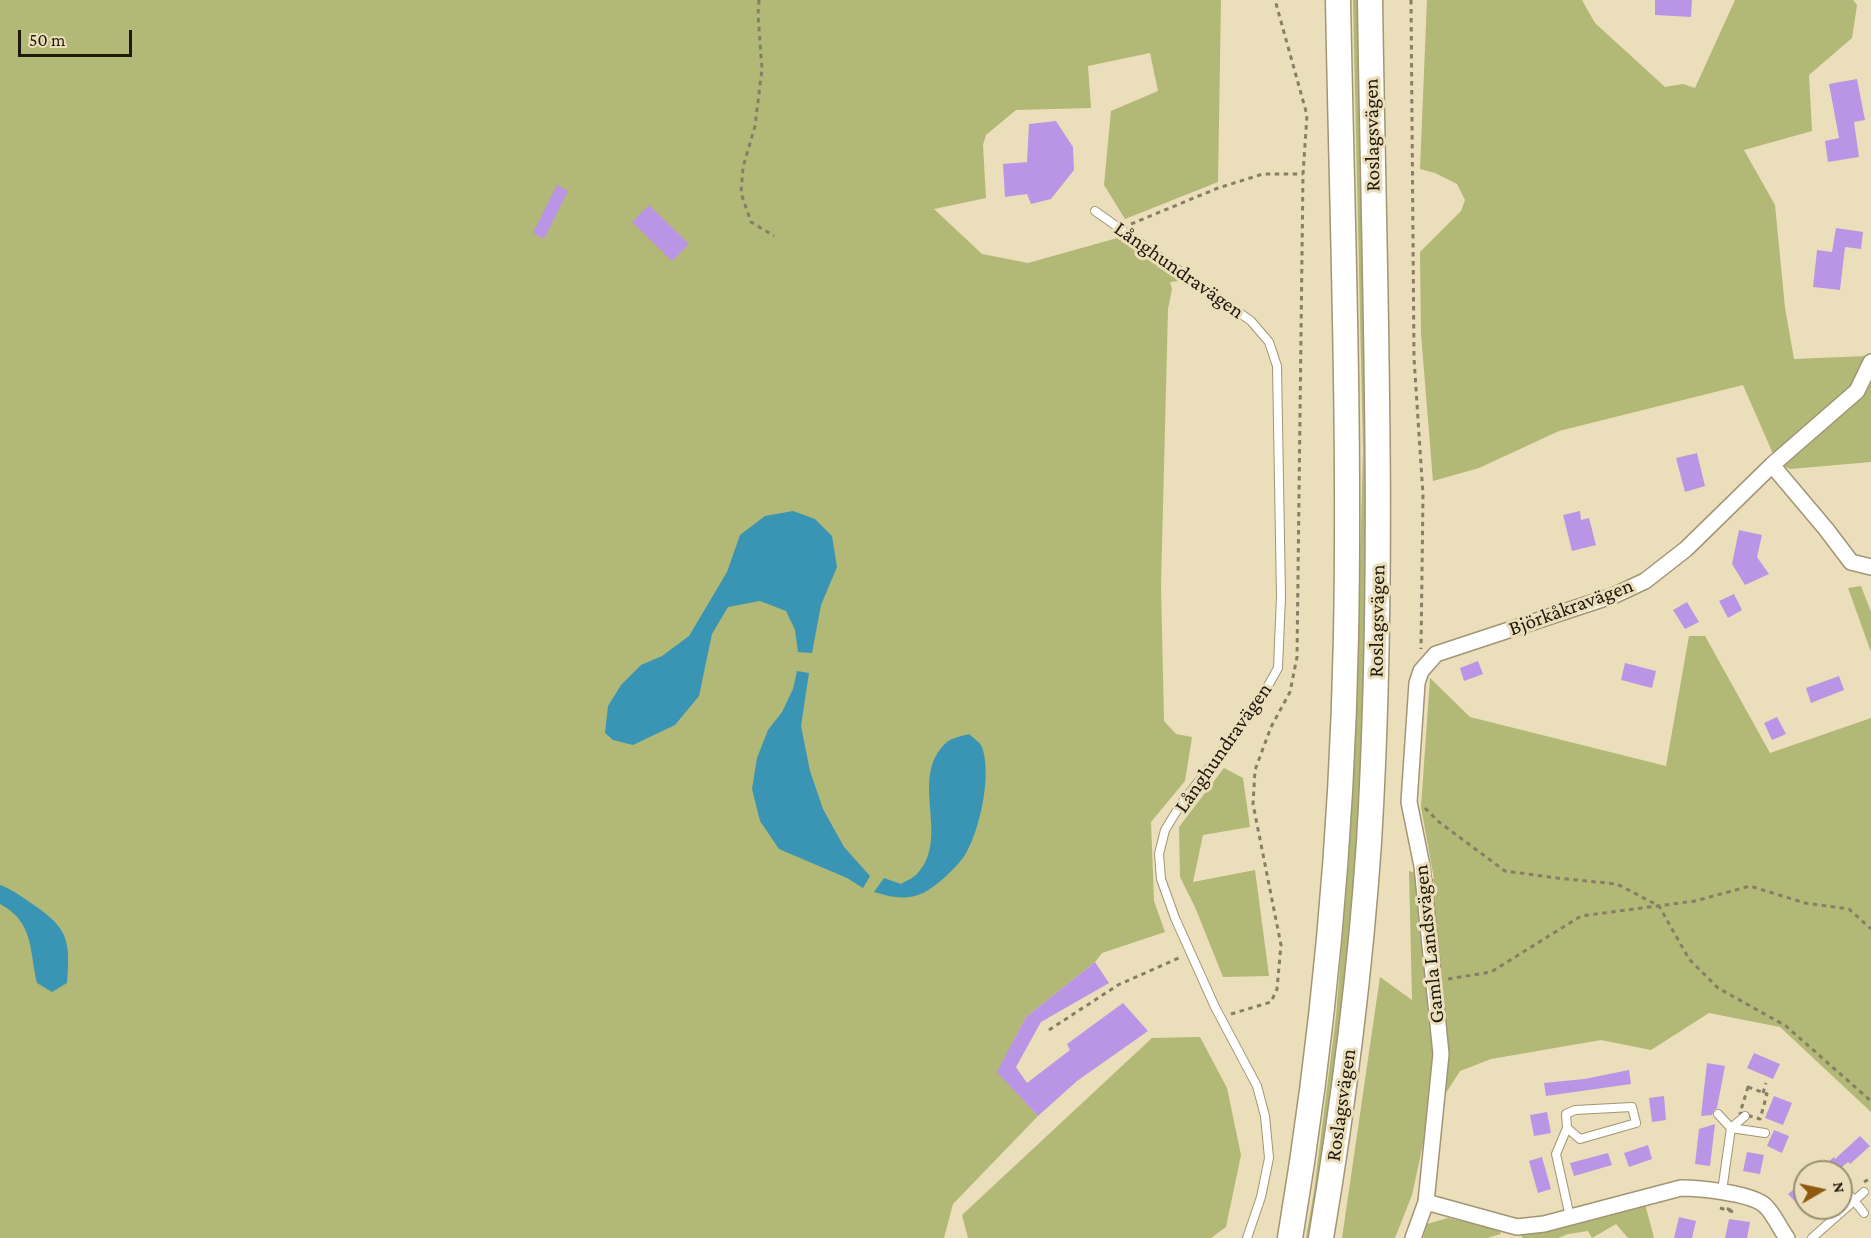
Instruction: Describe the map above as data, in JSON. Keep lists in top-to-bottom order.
{
  "streets": {
    "main road": ["Roslagsvägen"],
    "street": ["Björkåkravägen", "Gamla Landsvägen"],
    "lane": ["Långhundravägen"]
  },
  "crossings": [
    ["Björkåkravägen", "Gamla Landsvägen"]
  ],
  "scale_bar": "50 m",
  "north": "right"
}
